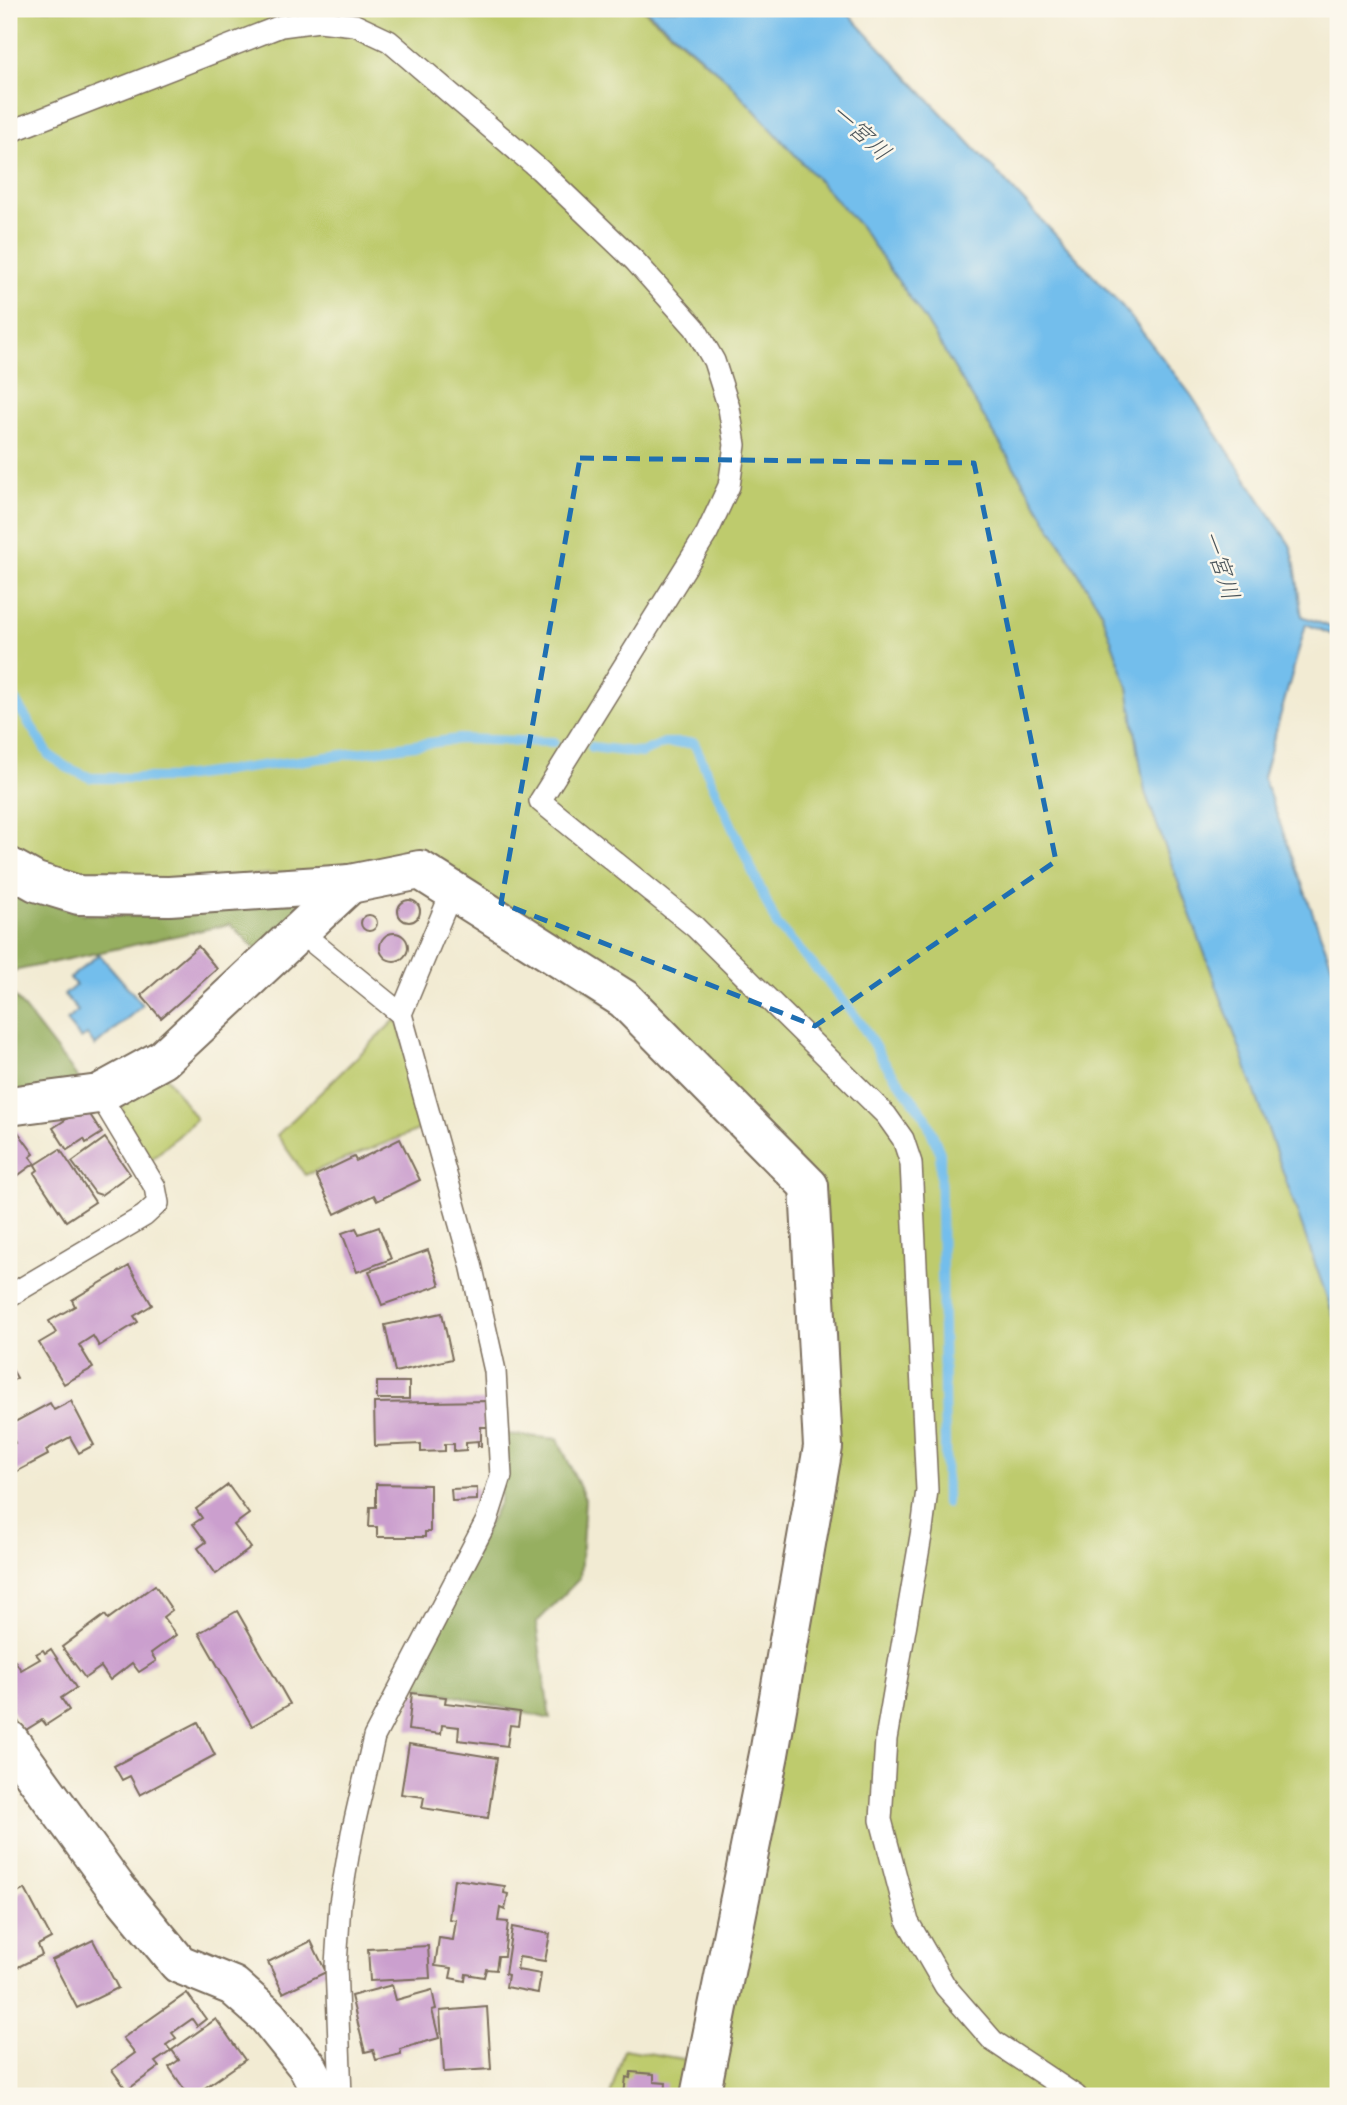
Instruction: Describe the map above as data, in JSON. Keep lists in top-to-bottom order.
{
  "water": ["一宮川"]
}
